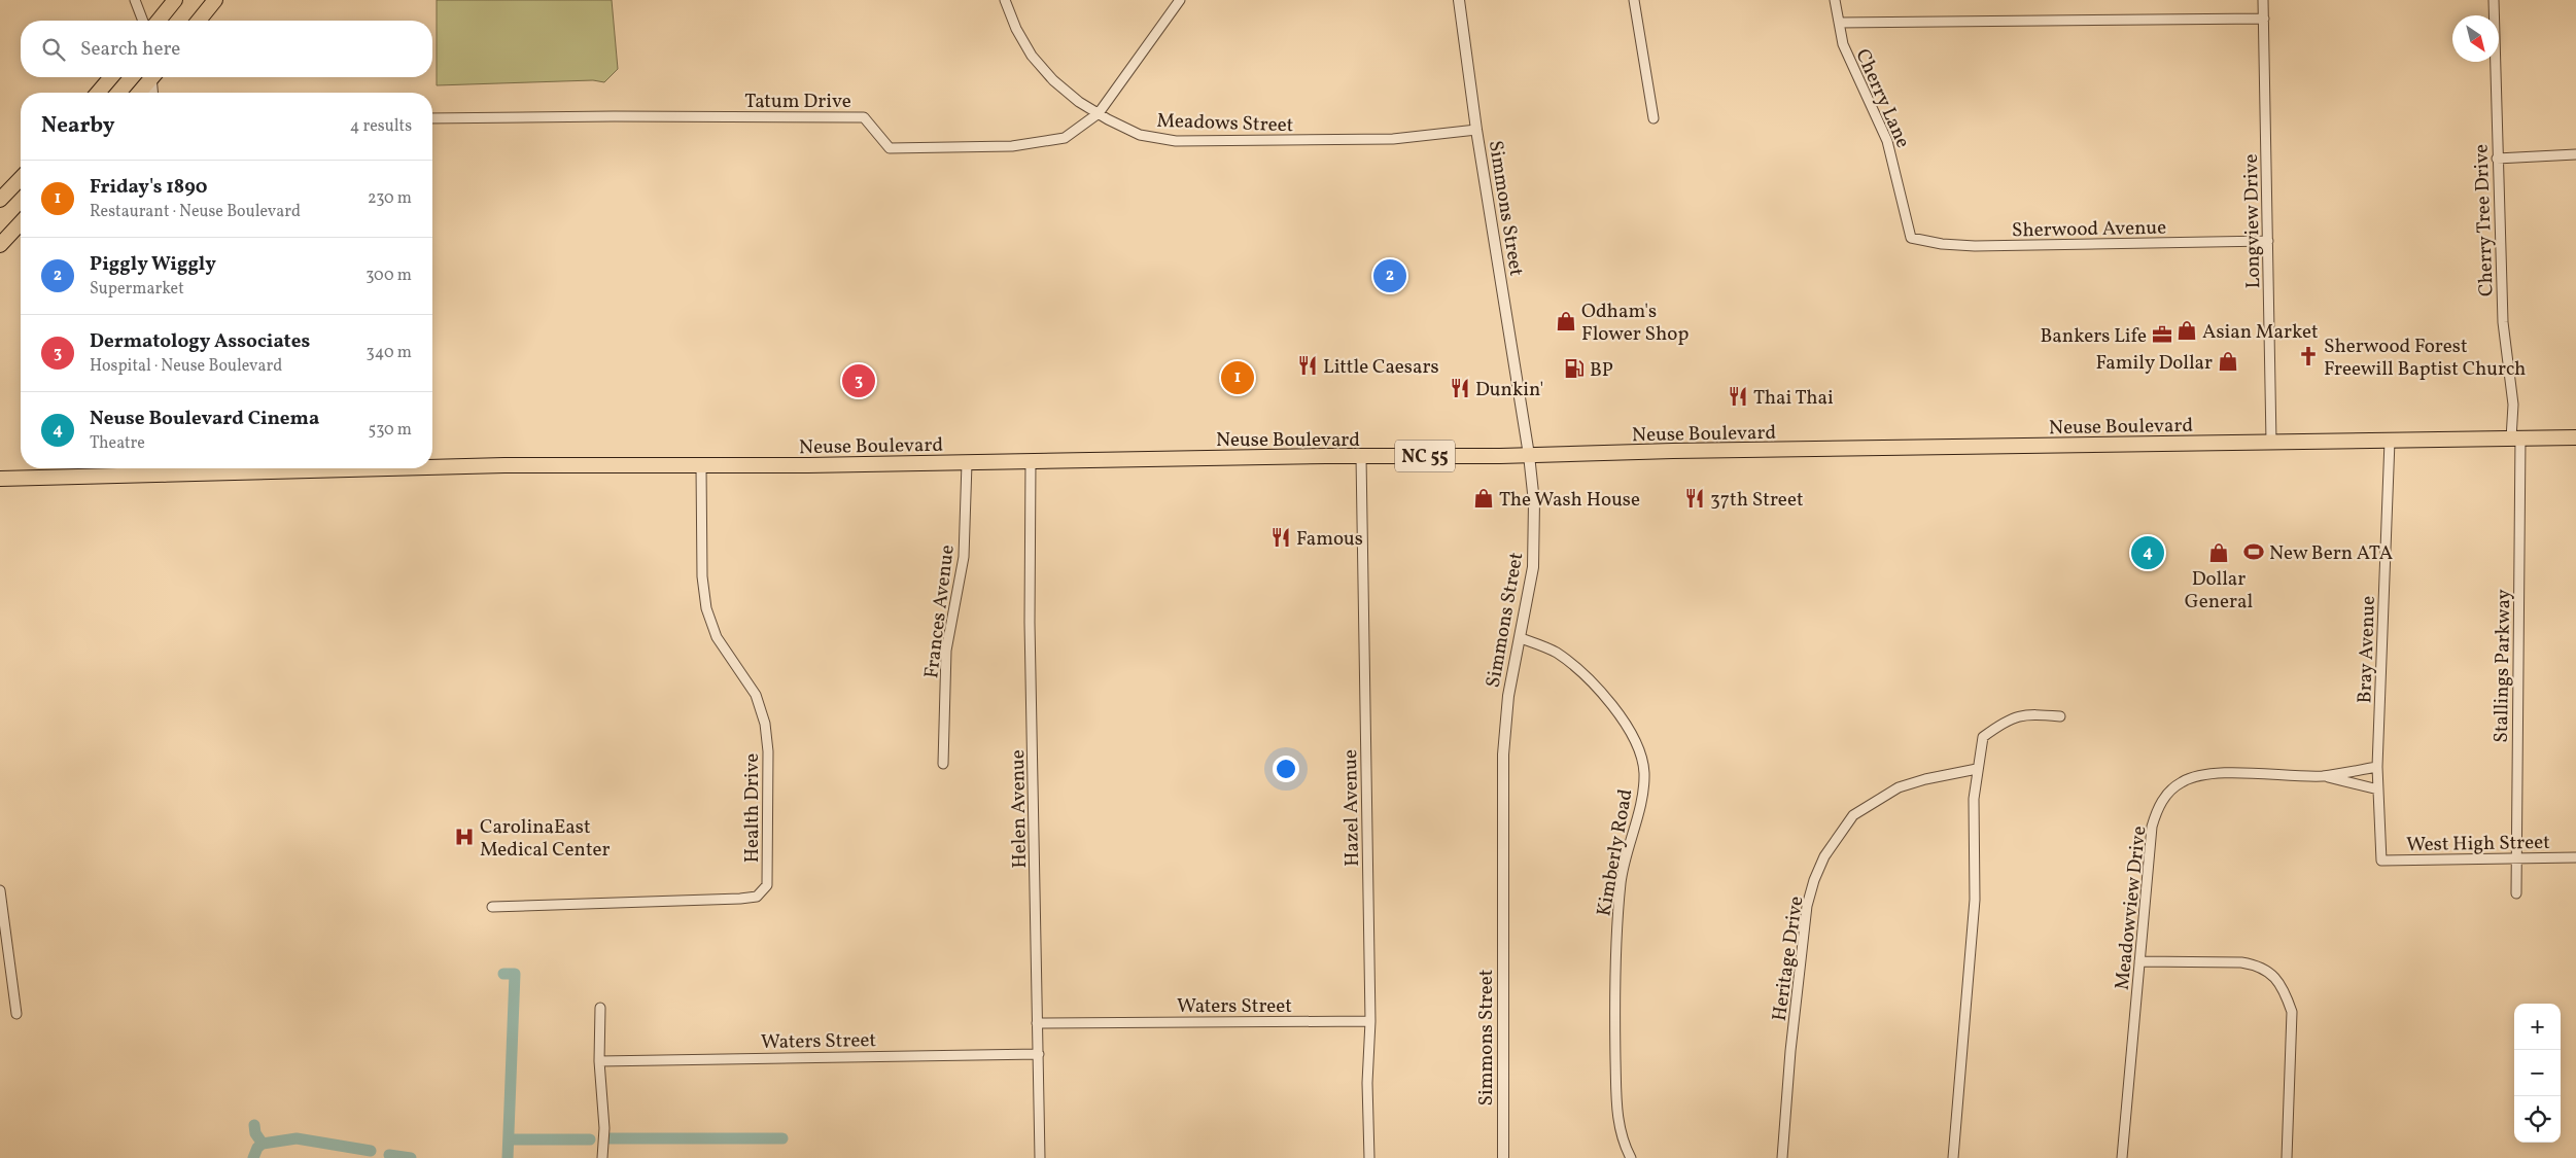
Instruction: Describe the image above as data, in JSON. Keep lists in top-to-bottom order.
{
  "streets": {
    "main road": ["Neuse Boulevard", "NC 55"],
    "street": [
      "Cherry Lane",
      "Tatum Drive",
      "Meadows Street",
      "Simmons Street",
      "Cherry Tree Drive",
      "Longview Drive",
      "Sherwood Avenue",
      "Frances Avenue",
      "Bray Avenue",
      "Stallings Parkway",
      "Health Drive",
      "Hazel Avenue",
      "Helen Avenue",
      "West High Street",
      "Kimberly Road",
      "Meadowview Drive",
      "Heritage Drive",
      "Waters Street"
    ]
  },
  "crossings": [
    ["Cherry Lane", "Sherwood Avenue"],
    ["Tatum Drive", "Meadows Street"],
    ["Meadows Street", "Simmons Street"],
    ["Simmons Street", "Neuse Boulevard"],
    ["Simmons Street", "Kimberly Road"],
    ["Cherry Tree Drive", "Neuse Boulevard"],
    ["Cherry Tree Drive", "Stallings Parkway"],
    ["Longview Drive", "Sherwood Avenue"],
    ["Longview Drive", "Neuse Boulevard"],
    ["Neuse Boulevard", "Frances Avenue"],
    ["Neuse Boulevard", "Bray Avenue"],
    ["Neuse Boulevard", "Stallings Parkway"],
    ["Neuse Boulevard", "Health Drive"],
    ["Neuse Boulevard", "Hazel Avenue"],
    ["Neuse Boulevard", "Helen Avenue"],
    ["Bray Avenue", "West High Street"],
    ["Bray Avenue", "Meadowview Drive"],
    ["Stallings Parkway", "West High Street"],
    ["Hazel Avenue", "Waters Street"],
    ["Helen Avenue", "Waters Street"]
  ],
  "places": {
    "shop": [
      "Odham's Flower Shop",
      "Asian Market",
      "Family Dollar",
      "The Wash House",
      "Dollar General"
    ],
    "office": ["Bankers Life"],
    "church": ["Sherwood Forest Freewill Baptist Church"],
    "restaurant": [
      "Little Caesars",
      "Dunkin'",
      "Thai Thai",
      "37th Street",
      "Famous"
    ],
    "fuel station": ["BP"],
    "sports": ["New Bern ATA"],
    "hospital": ["CarolinaEast Medical Center"]
  },
  "north": "bottom right",
  "page": {
    "search": "Search here",
    "heading": ["Nearby", "4 results"],
    "list": [
      {
        "mark": "1",
        "name": "Friday's 1890",
        "note": "Restaurant · Neuse Boulevard",
        "value": "230 m"
      },
      {
        "mark": "2",
        "name": "Piggly Wiggly",
        "note": "Supermarket",
        "value": "300 m"
      },
      {
        "mark": "3",
        "name": "Dermatology Associates",
        "note": "Hospital · Neuse Boulevard",
        "value": "340 m"
      },
      {
        "mark": "4",
        "name": "Neuse Boulevard Cinema",
        "note": "Theatre",
        "value": "530 m"
      }
    ],
    "pins": [
      "2",
      "1",
      "3",
      "4"
    ],
    "map_buttons": ["+", "−"]
  }
}
